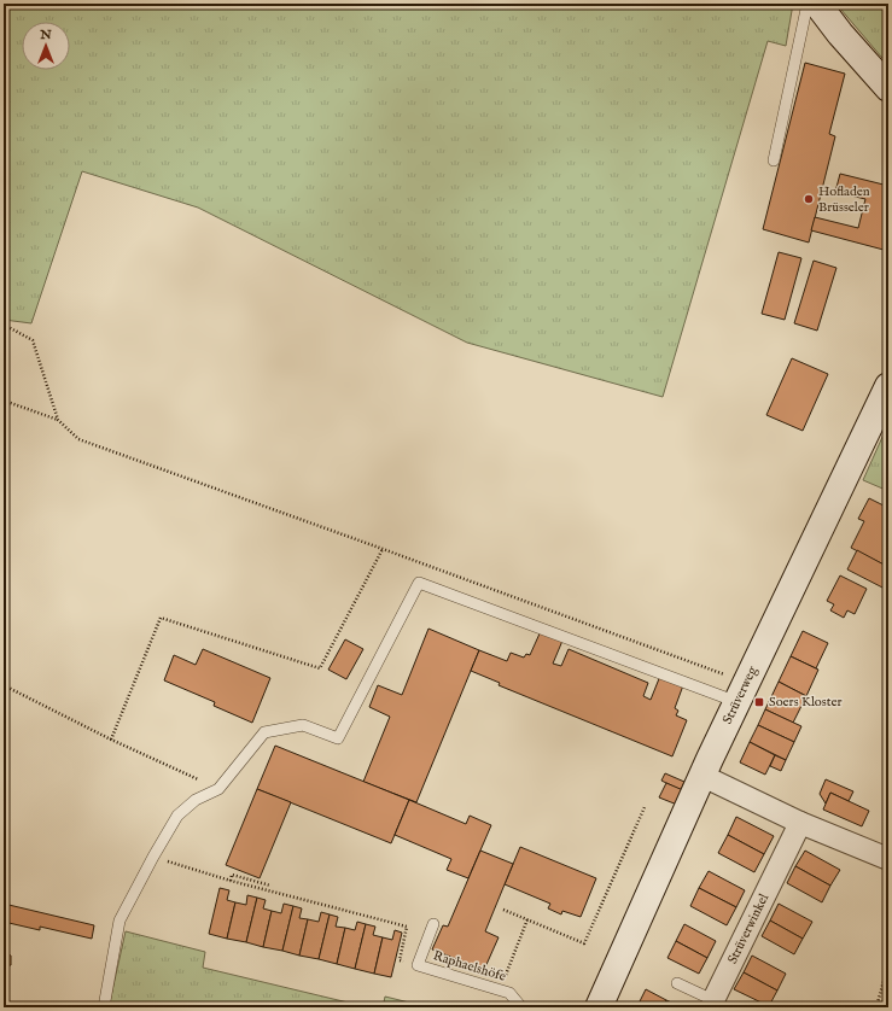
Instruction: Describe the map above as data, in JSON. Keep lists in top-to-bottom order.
{
  "streets": {
    "street": ["Strüverweg", "Strüverwinkel"],
    "lane": ["Raphaelshöfe"]
  },
  "places": {
    "other": ["Hofladen Brüsseler"],
    "transit": ["Soers Kloster"]
  },
  "north": "top"
}
